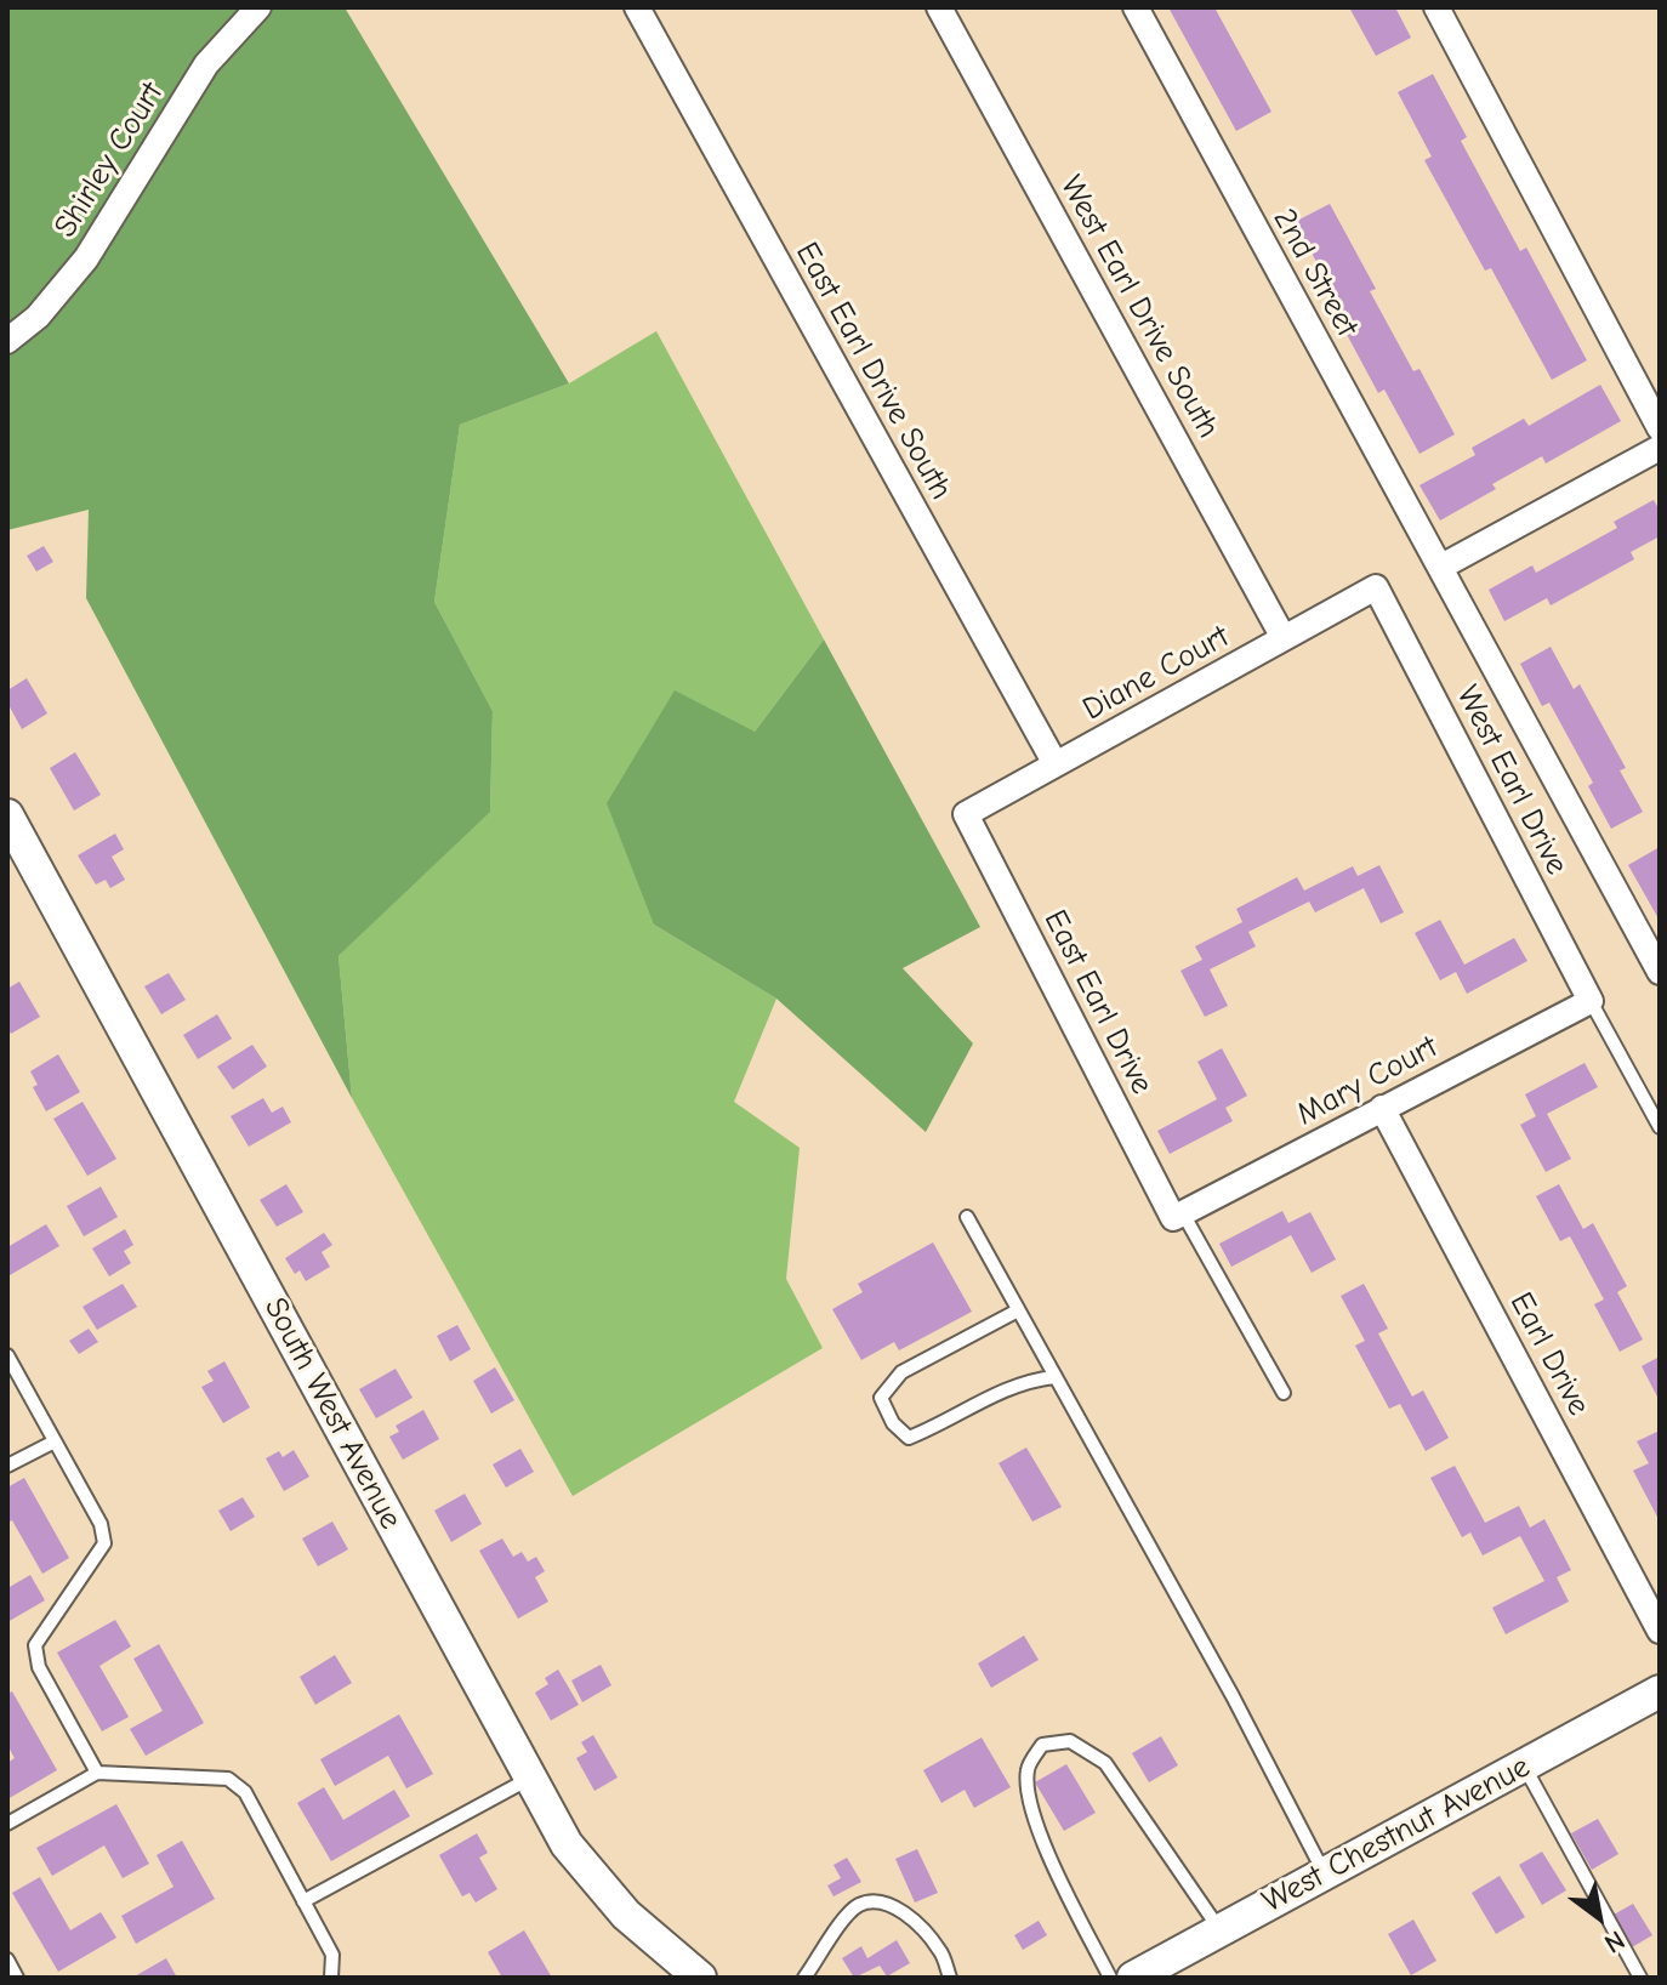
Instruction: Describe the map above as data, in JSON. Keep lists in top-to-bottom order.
{
  "streets": {
    "street": [
      "Shirley Court",
      "2nd Street",
      "West Earl Drive South",
      "East Earl Drive South",
      "Diane Court",
      "West Earl Drive",
      "East Earl Drive",
      "Mary Court",
      "Earl Drive",
      "South West Avenue",
      "West Chestnut Avenue"
    ]
  },
  "crossings": [
    ["West Earl Drive South", "Diane Court"],
    ["East Earl Drive South", "Diane Court"],
    ["Diane Court", "West Earl Drive"],
    ["Diane Court", "East Earl Drive"],
    ["West Earl Drive", "Mary Court"],
    ["East Earl Drive", "Mary Court"],
    ["Mary Court", "Earl Drive"]
  ],
  "north": "bottom right"
}
